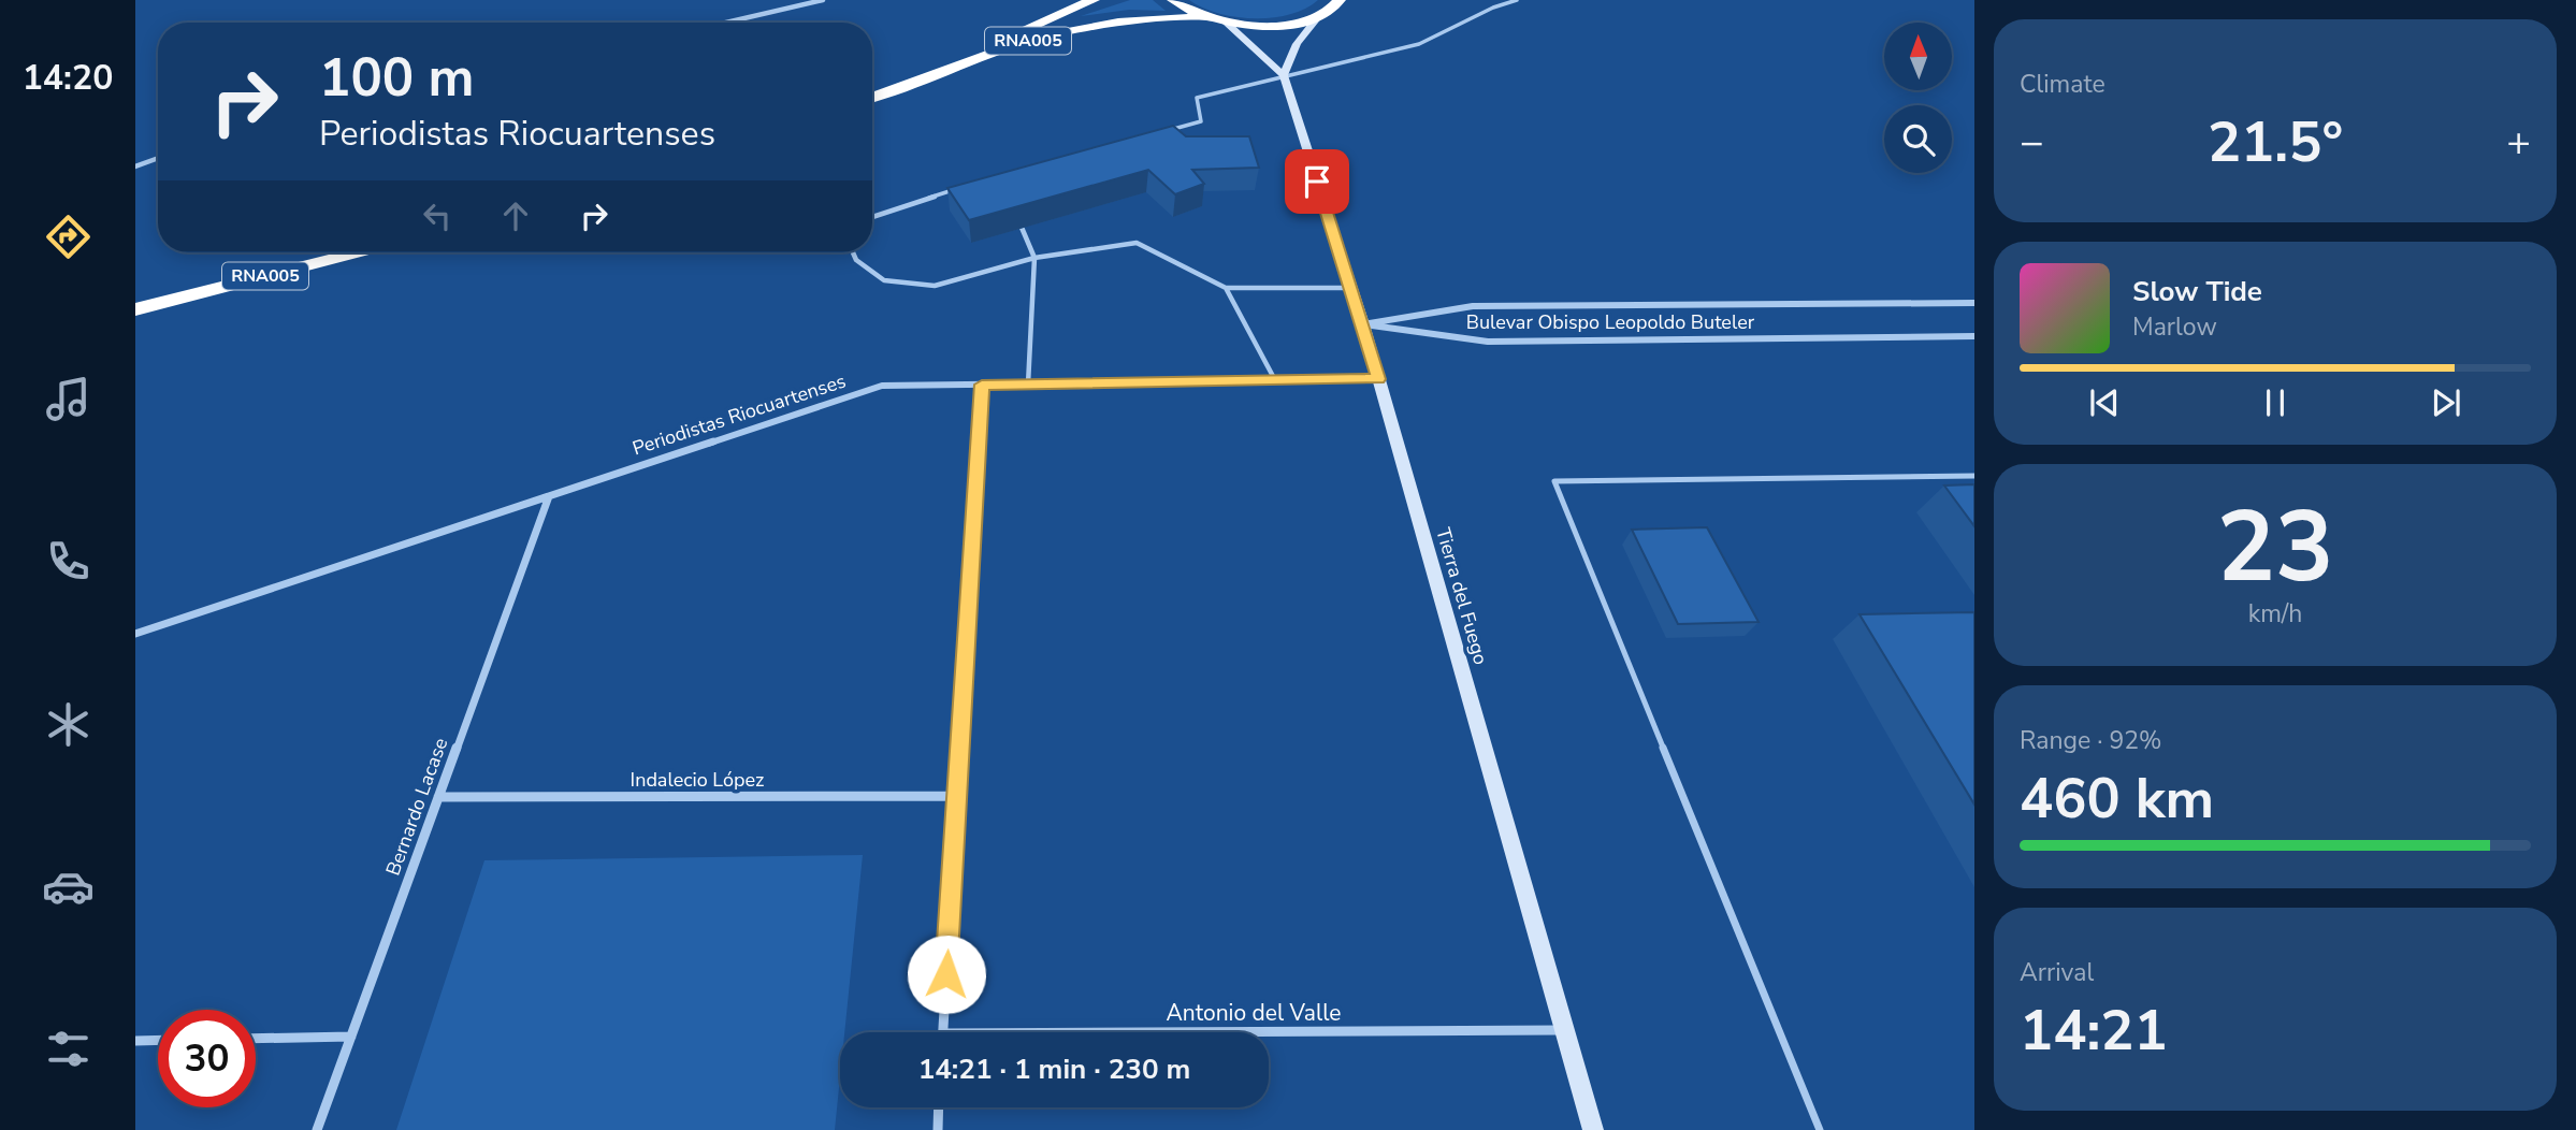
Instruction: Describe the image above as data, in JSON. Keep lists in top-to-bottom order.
{
  "streets": {
    "highway": ["RNA005"],
    "main road": ["Tierra del Fuego"],
    "street": [
      "Bulevar Obispo Leopoldo Buteler",
      "Periodistas Riocuartenses",
      "Indalecio López",
      "Bernardo Lacase",
      "Antonio del Valle"
    ]
  },
  "crossings": [
    ["Bulevar Obispo Leopoldo Buteler", "Tierra del Fuego"],
    ["Periodistas Riocuartenses", "Tierra del Fuego"],
    ["Periodistas Riocuartenses", "Bernardo Lacase"],
    ["Tierra del Fuego", "Antonio del Valle"],
    ["Indalecio López", "Bernardo Lacase"]
  ],
  "north": "top",
  "page": {
    "tabs": "14:20",
    "tile": [
      "Climate",
      ["23", "km/h"],
      ["Range · 92%", "460 km"],
      ["Arrival", "14:21"]
    ],
    "turn": ["100 m", "Periodistas Riocuartenses"],
    "heat": ["−", "21.5°", "+"],
    "song": ["Slow Tide", "Marlow"],
    "limit": "30",
    "trip": "14:21 · 1 min · 230 m"
  }
}
